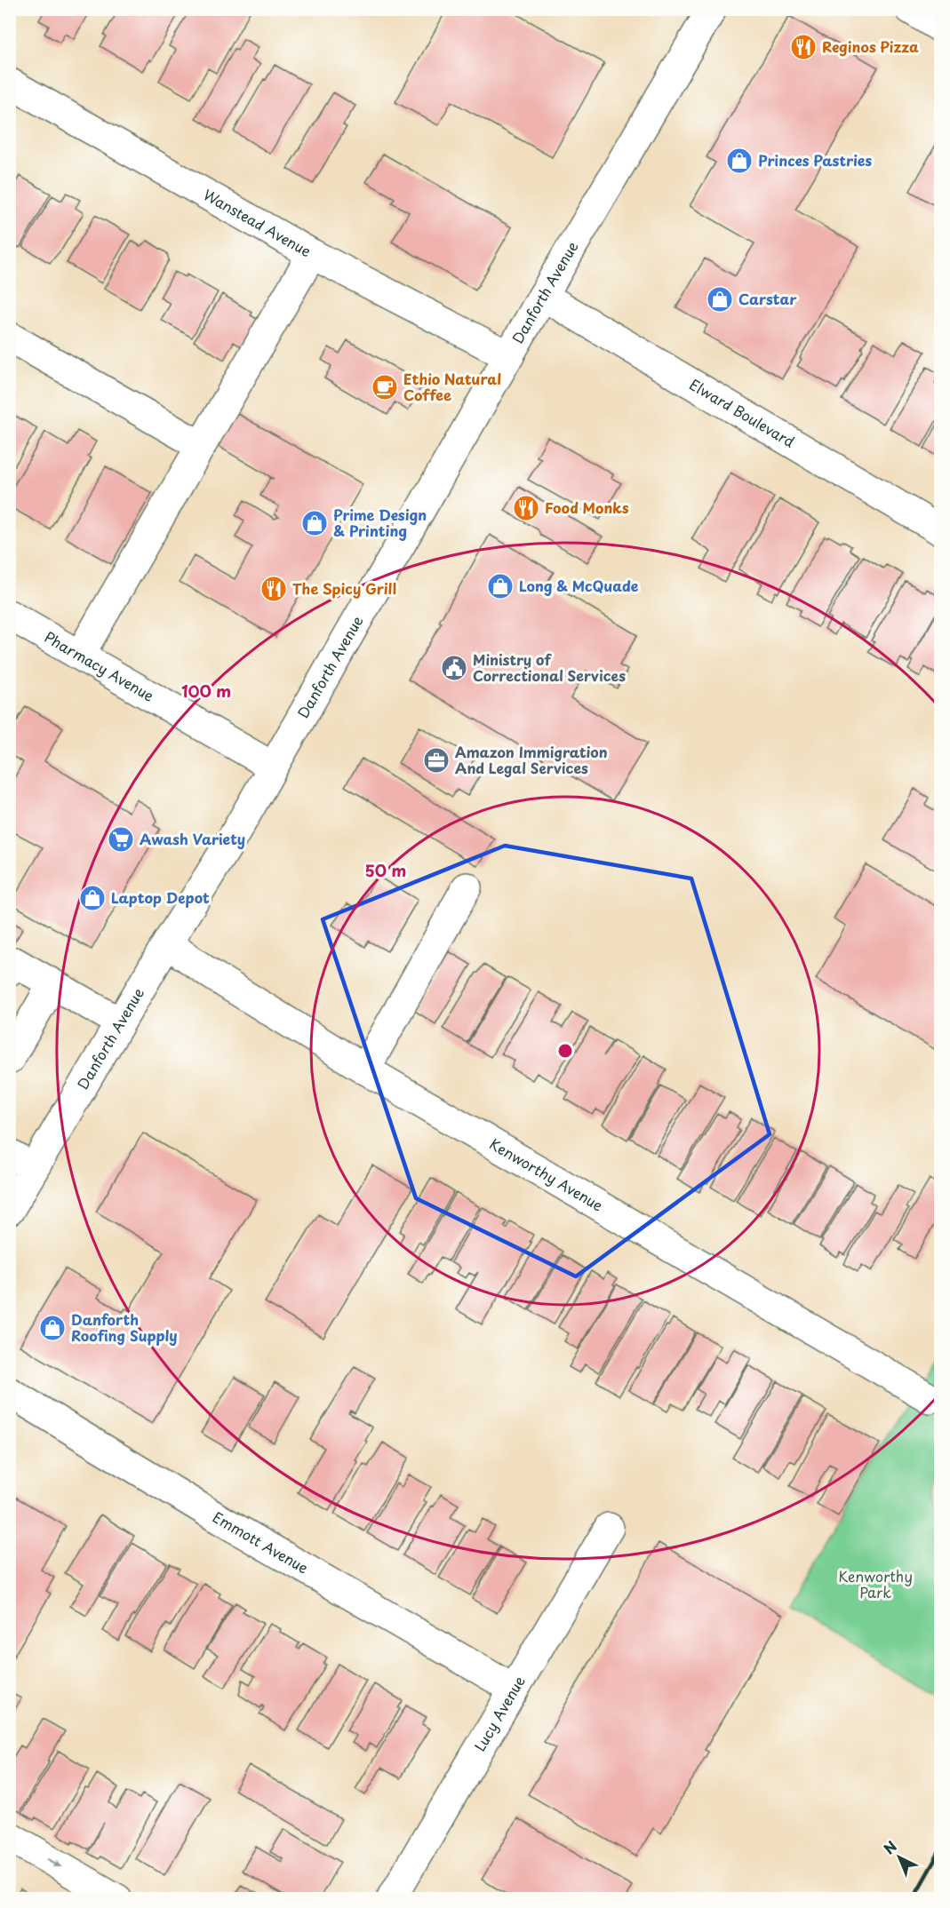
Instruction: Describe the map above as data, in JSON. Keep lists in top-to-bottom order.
{
  "streets": {
    "street": [
      "Wanstead Avenue",
      "Danforth Avenue",
      "Elward Boulevard",
      "Pharmacy Avenue",
      "Kenworthy Avenue",
      "Emmott Avenue",
      "Lucy Avenue"
    ]
  },
  "crossings": [
    ["Wanstead Avenue", "Danforth Avenue"],
    ["Danforth Avenue", "Elward Boulevard"],
    ["Danforth Avenue", "Pharmacy Avenue"],
    ["Danforth Avenue", "Kenworthy Avenue"],
    ["Emmott Avenue", "Lucy Avenue"]
  ],
  "parks": ["Kenworthy Park"],
  "places": {
    "restaurant": ["Reginos Pizza", "Food Monks", "The Spicy Grill"],
    "shop": [
      "Princes Pastries",
      "Carstar",
      "Prime Design & Printing",
      "Long & McQuade",
      "Laptop Depot",
      "Danforth Roofing Supply"
    ],
    "cafe": ["Ethio Natural Coffee"],
    "public building": ["Ministry of Correctional Services"],
    "office": ["Amazon Immigration And Legal Services"],
    "supermarket": ["Awash Variety"]
  },
  "north": "top left",
  "rings": ["100 m", "50 m"]
}
